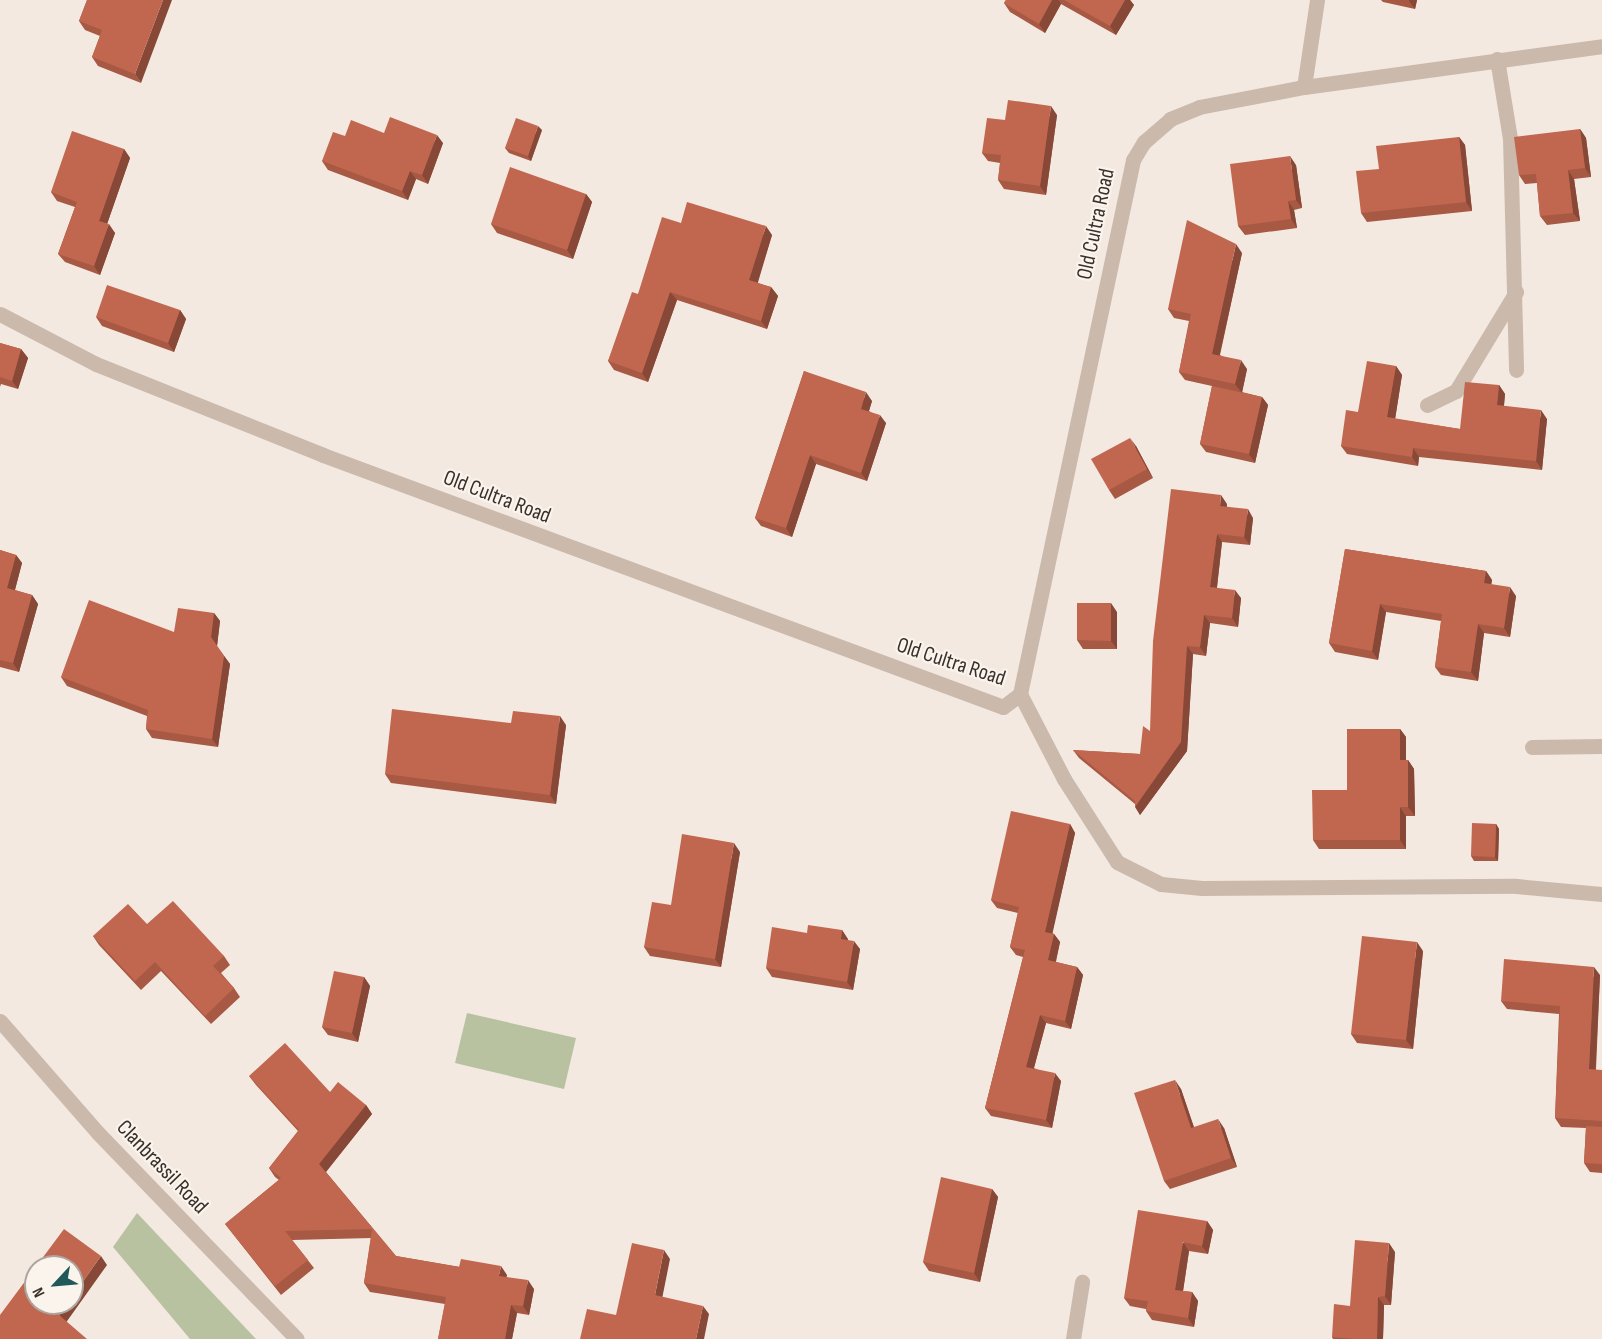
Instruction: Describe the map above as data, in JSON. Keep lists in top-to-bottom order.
{
  "streets": {
    "street": ["Old Cultra Road", "Clanbrassil Road"]
  },
  "north": "bottom left"
}
